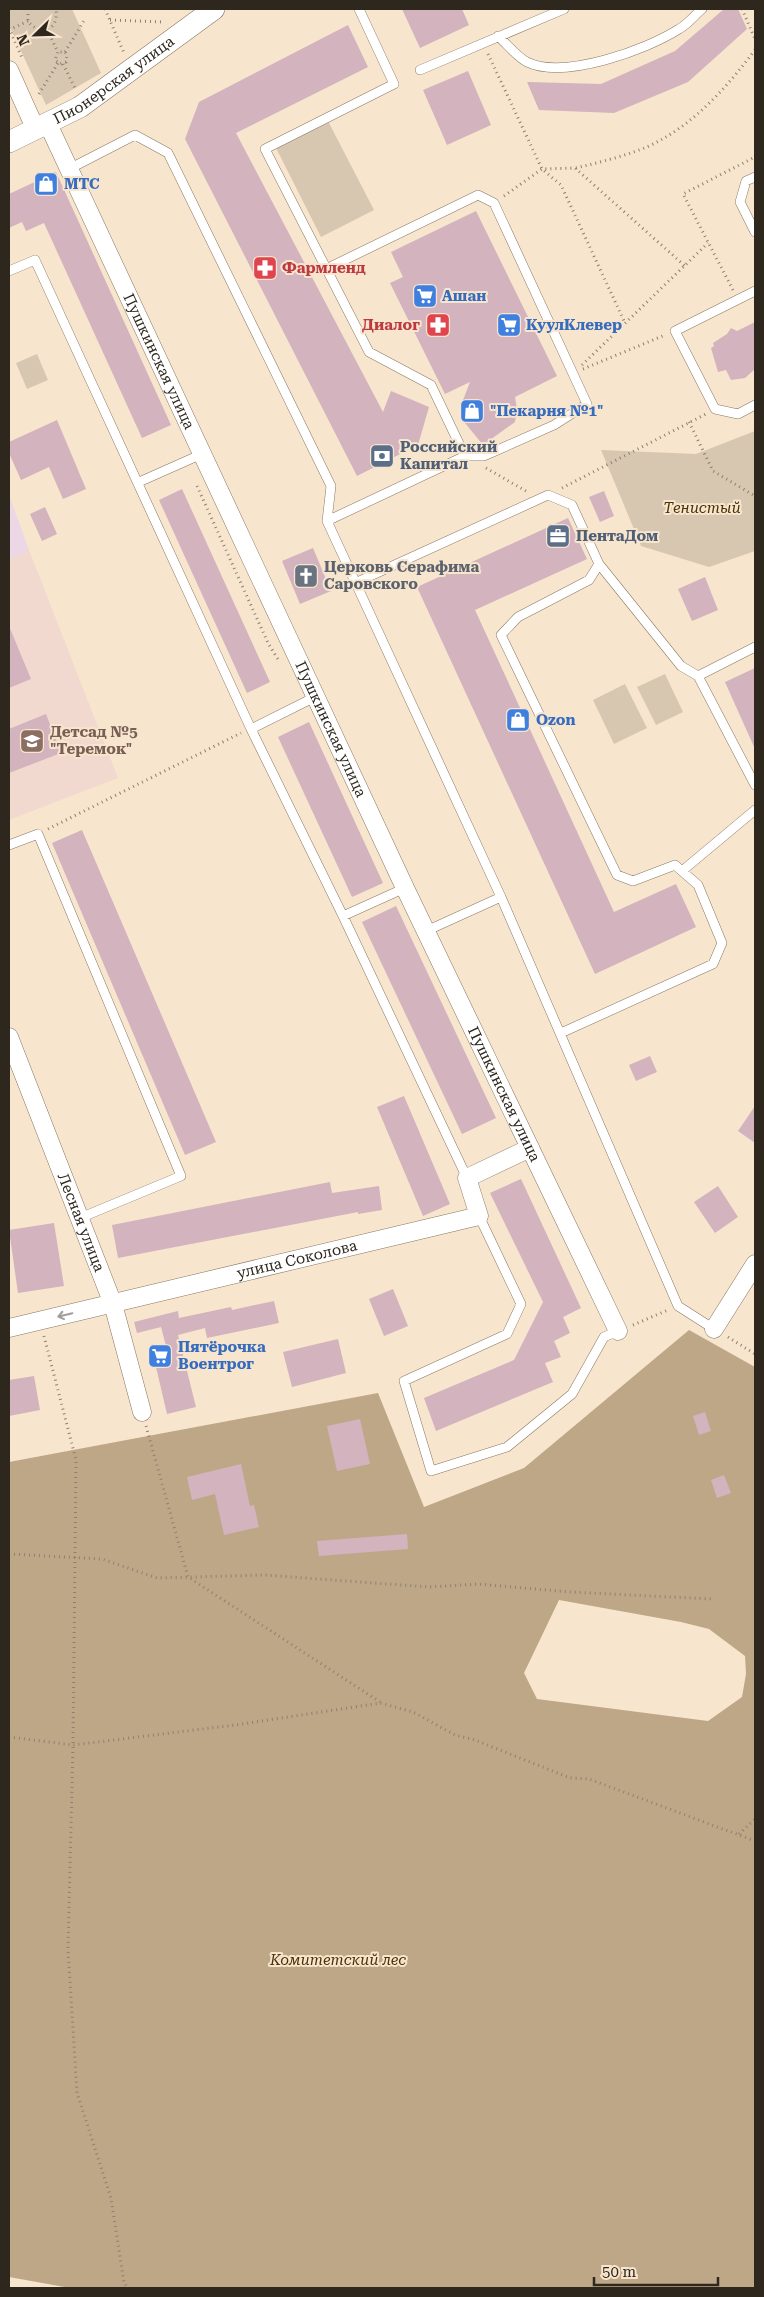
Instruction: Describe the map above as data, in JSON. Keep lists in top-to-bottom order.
{
  "streets": {
    "street": [
      "Пионерская улица",
      "Пушкинская улица",
      "Лесная улица",
      "улица Соколова"
    ]
  },
  "crossings": [
    ["Пионерская улица", "Пушкинская улица"],
    ["Лесная улица", "улица Соколова"]
  ],
  "parks": ["Тенистый", "Комитетский лес"],
  "places": {
    "shop": ["МТС", "\"Пекарня №1\"", "Ozon"],
    "pharmacy": ["Фармленд", "Диалог"],
    "supermarket": ["Ашан", "КуулКлевер", "Пятёрочка Воентрог"],
    "bank": ["Российский Капитал"],
    "office": ["ПентаДом"],
    "church": ["Церковь Серафима Саровского"],
    "school or university": ["Детсад №5 \"Теремок\""]
  },
  "scale_bar": "50 m",
  "north": "bottom left"
}
